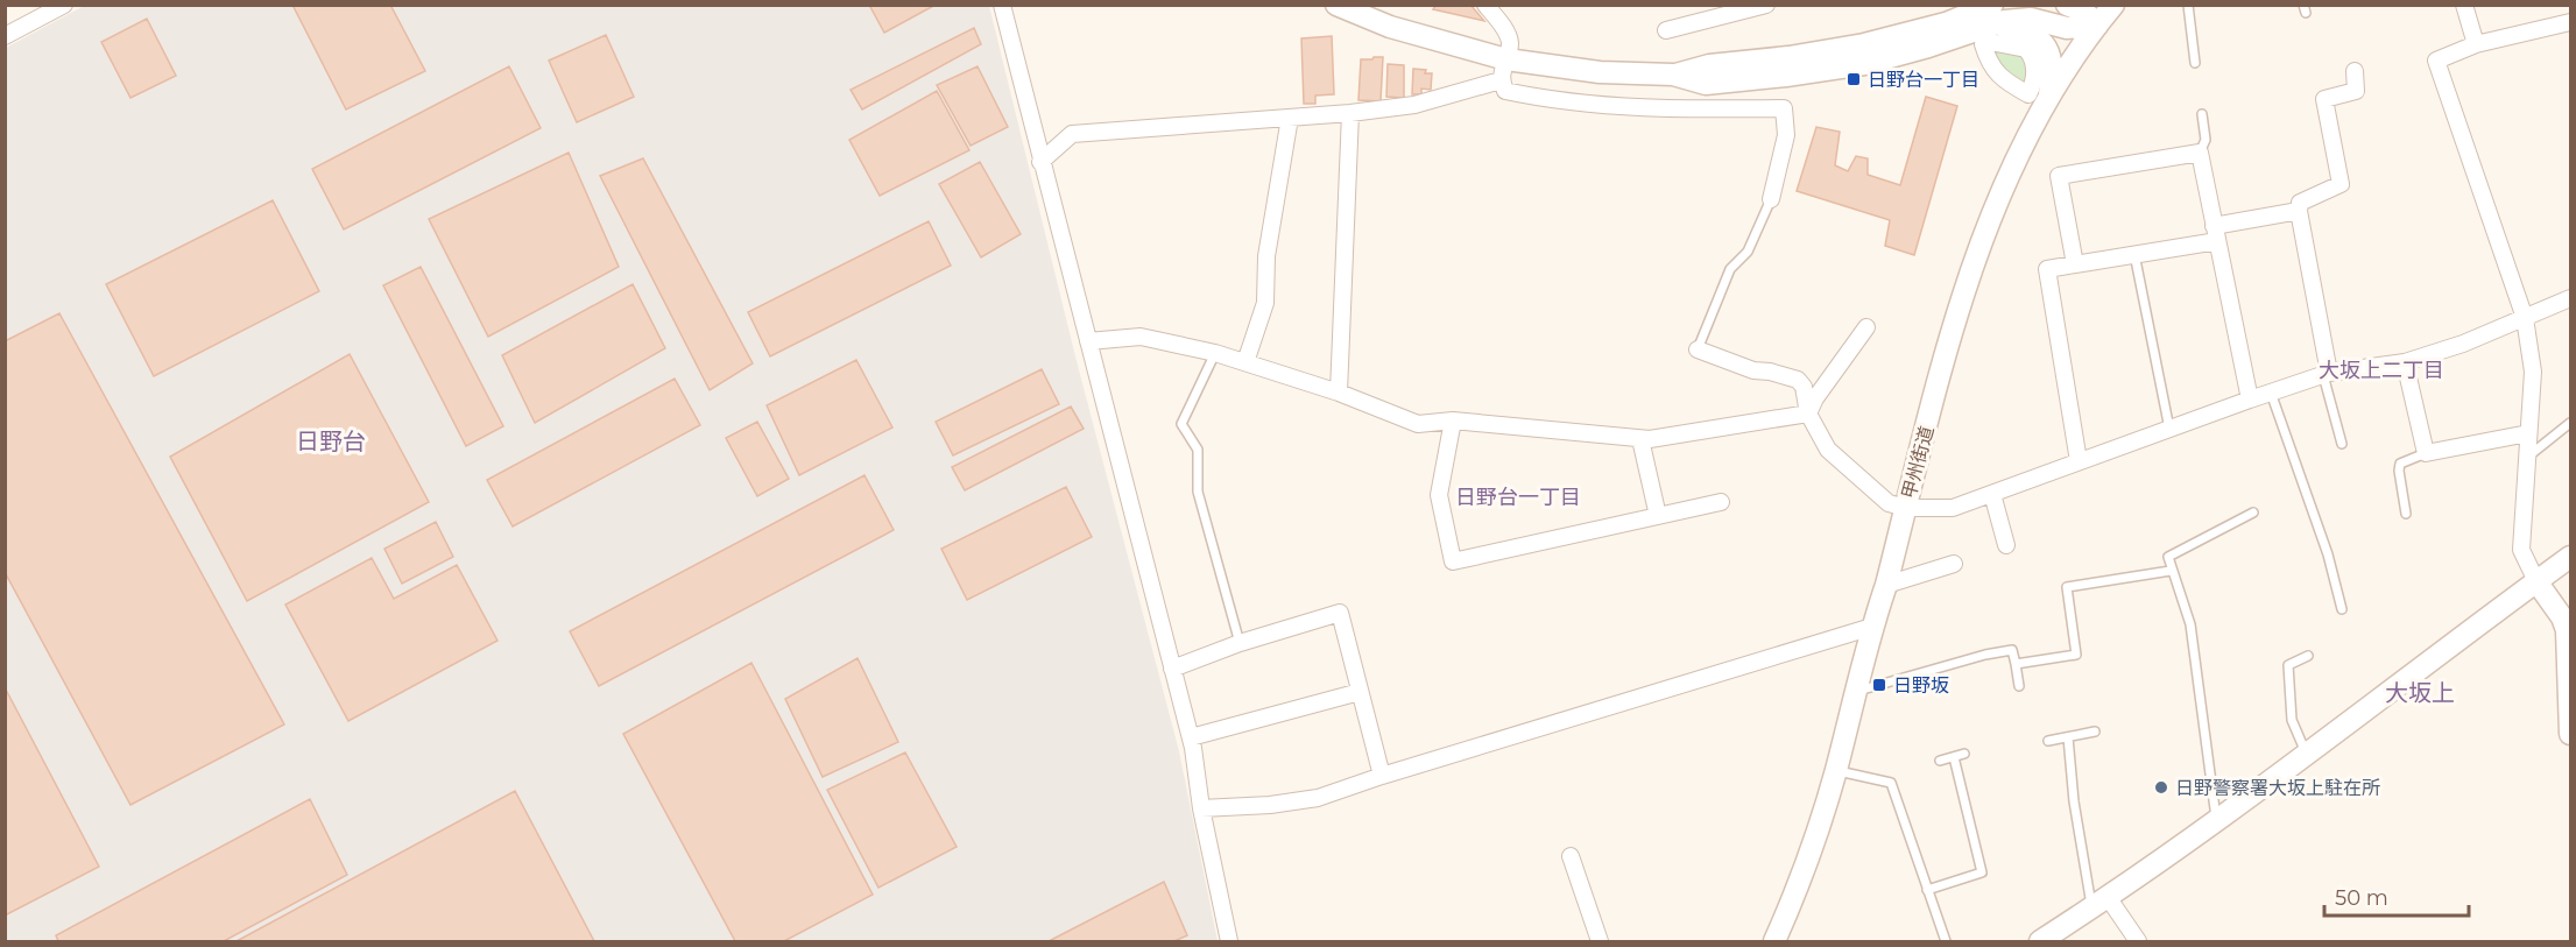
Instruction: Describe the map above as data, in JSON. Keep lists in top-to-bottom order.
{
  "streets": {
    "street": ["甲州街道"]
  },
  "districts": [
    "大坂上二丁目",
    "日野台",
    "日野台一丁目",
    "大坂上"
  ],
  "places": {
    "transit": ["日野台一丁目", "日野坂"],
    "other": ["日野警察署大坂上駐在所"]
  },
  "scale_bar": "50 m"
}
